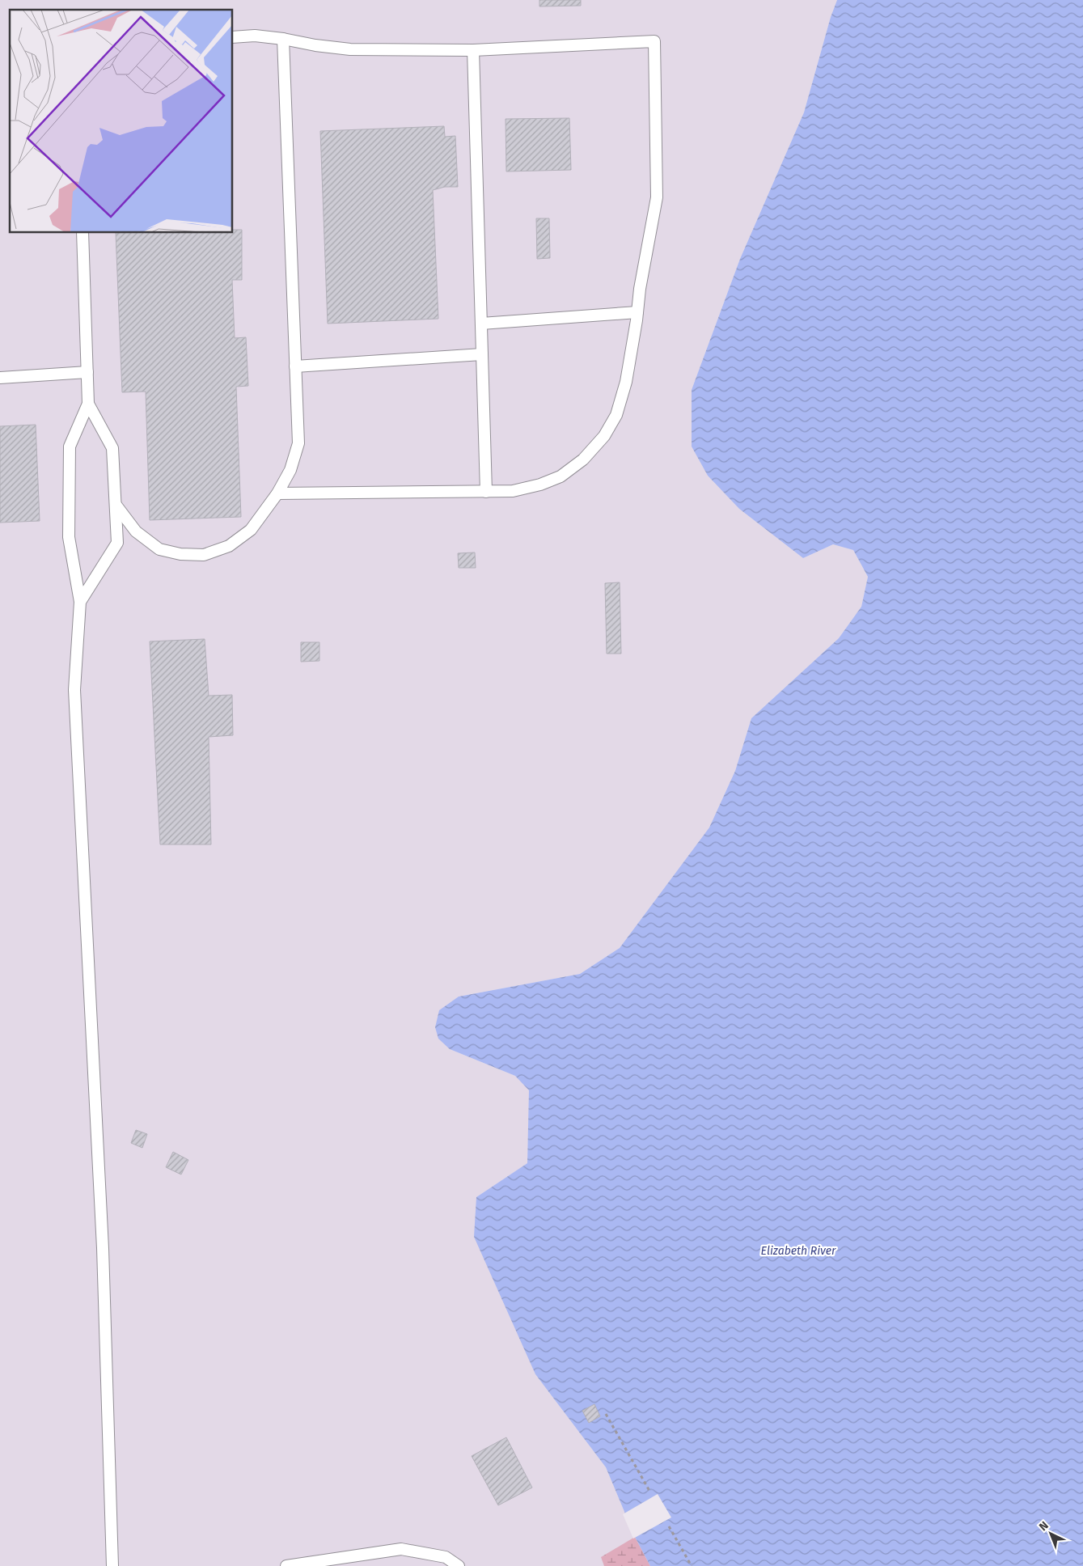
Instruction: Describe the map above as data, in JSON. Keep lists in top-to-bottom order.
{
  "water": ["Elizabeth River"],
  "north": "top left"
}
